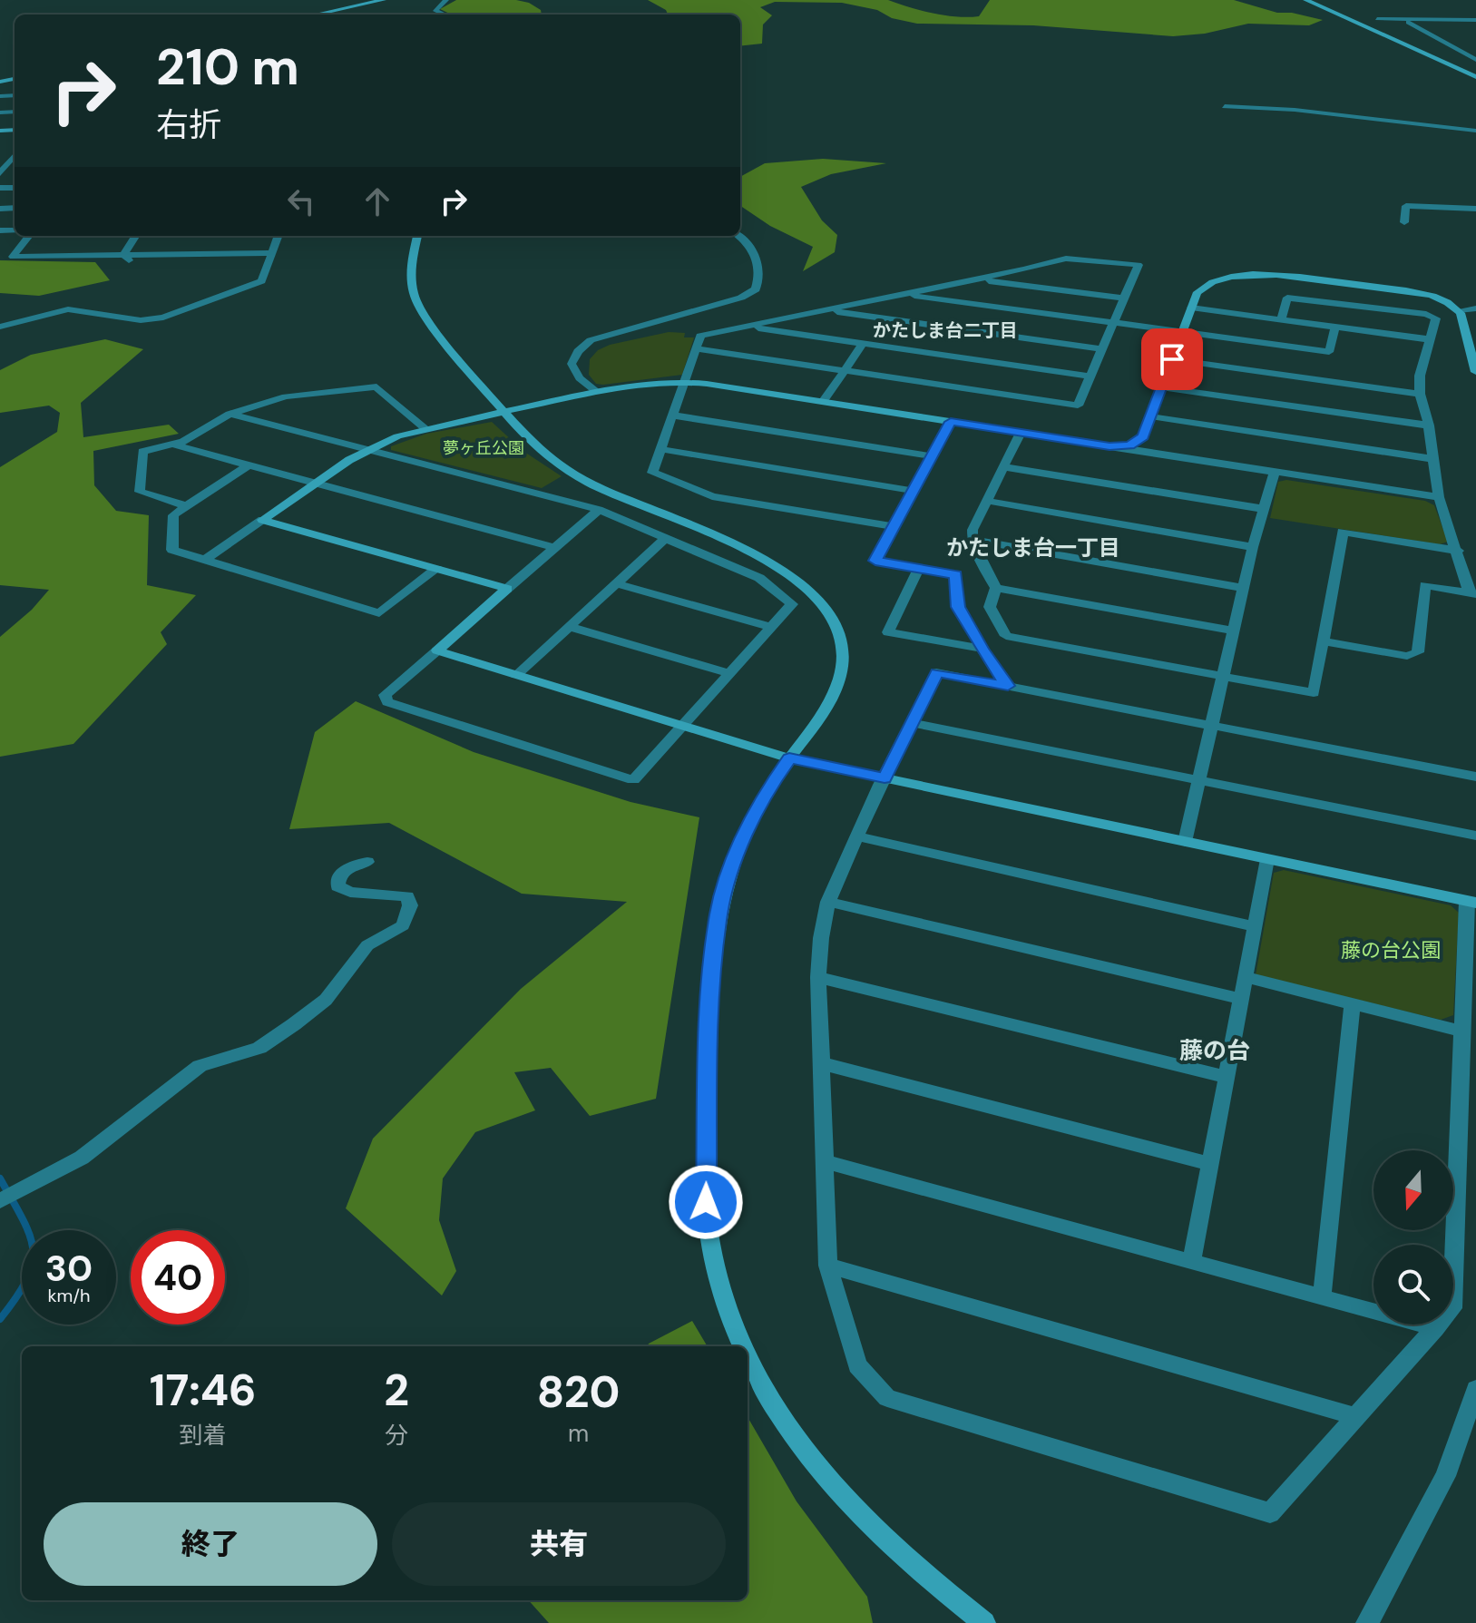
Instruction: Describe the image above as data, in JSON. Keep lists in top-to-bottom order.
{
  "districts": ["かたしま台二丁目", "かたしま台一丁目", "藤の台"],
  "parks": ["夢ヶ丘公園", "藤の台公園"],
  "north": "bottom",
  "page": {
    "turn": ["210 m", "右折"],
    "speed": "30 km/h",
    "limit": "40",
    "eta": [
      "17:46",
      "到着",
      "2",
      "分",
      "820",
      "m"
    ],
    "buttons": ["終了", "共有"]
  }
}
